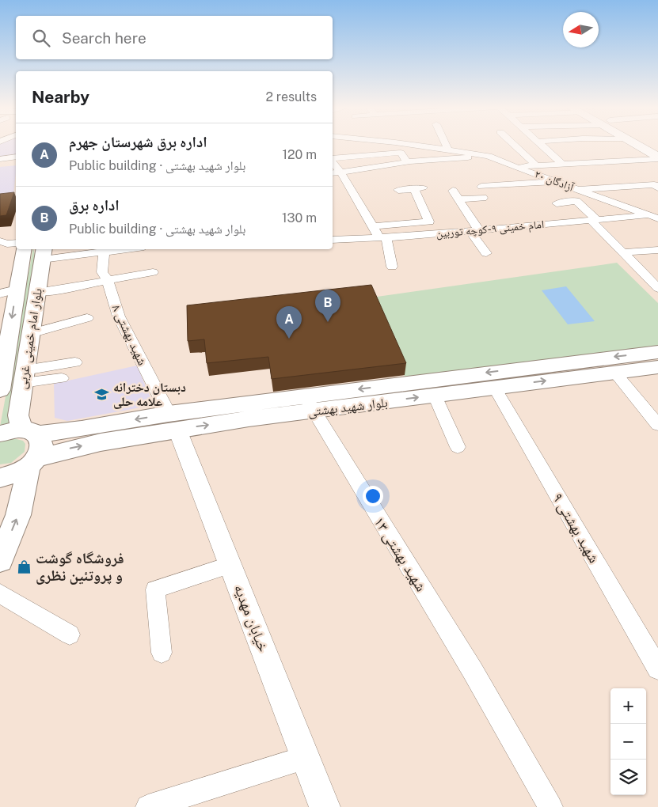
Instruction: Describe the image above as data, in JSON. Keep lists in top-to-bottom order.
{
  "streets": {
    "main road": ["بلوار امام خمینی غربی", "بلوار شهید بهشتی"],
    "street": [
      "آزادگان ۲۰",
      "امام خمینی ۹-کوچه توربین",
      "شهید بهشتی ۸",
      "شهید بهشتی ۹",
      "شهید بهشتی ۱۳",
      "خیابان مهدیه"
    ]
  },
  "crossings": [
    ["آزادگان ۲۰", "امام خمینی ۹-کوچه توربین"],
    ["شهید بهشتی ۸", "بلوار شهید بهشتی"],
    ["شهید بهشتی ۸", "خیابان مهدیه"],
    ["بلوار امام خمینی غربی", "بلوار شهید بهشتی"],
    ["بلوار شهید بهشتی", "شهید بهشتی ۹"],
    ["بلوار شهید بهشتی", "شهید بهشتی ۱۳"],
    ["بلوار شهید بهشتی", "خیابان مهدیه"]
  ],
  "places": {
    "school or university": ["دبستان دخترانه علامه حلی"],
    "shop": ["فروشگاه گوشت و پروتئین نظری"]
  },
  "north": "left",
  "page": {
    "search": "Search here",
    "heading": ["Nearby", "2 results"],
    "list": [
      {
        "mark": "A",
        "name": "اداره برق شهرستان جهرم",
        "note": "Public building · بلوار شهید بهشتی",
        "value": "120 m"
      },
      {
        "mark": "B",
        "name": "اداره برق",
        "note": "Public building · بلوار شهید بهشتی",
        "value": "130 m"
      }
    ],
    "pins": ["B", "A"],
    "map_buttons": ["+", "−"]
  }
}
